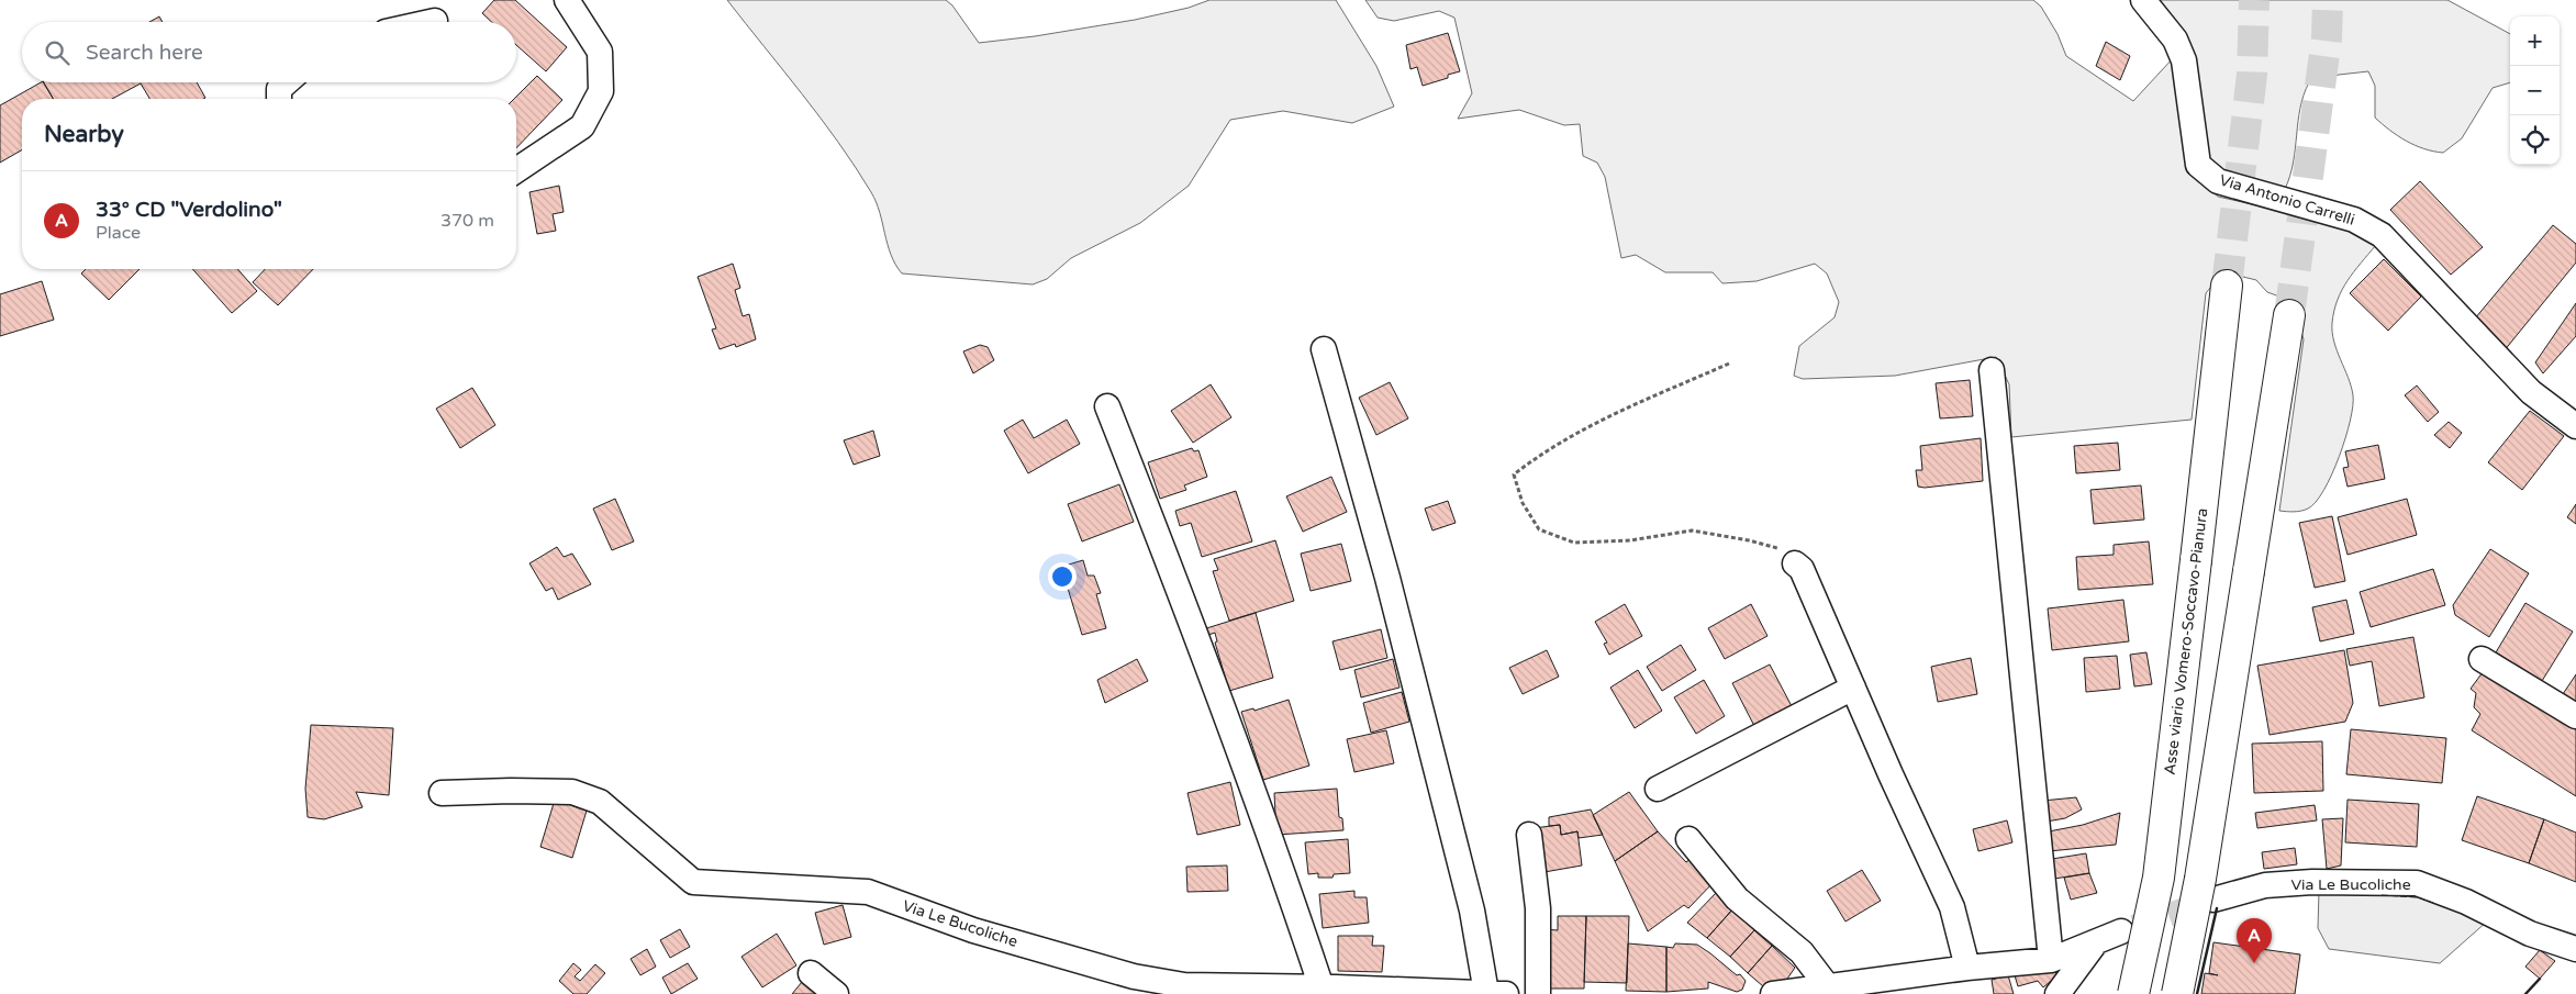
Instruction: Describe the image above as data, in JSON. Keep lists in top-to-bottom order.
{
  "streets": {
    "highway": ["Asse viario Vomero-Soccavo-Pianura"],
    "street": ["Via Antonio Carrelli", "Via Le Bucoliche"]
  },
  "page": {
    "map_buttons": ["+", "−"],
    "search": "Search here",
    "heading": "Nearby",
    "list": [
      {
        "mark": "A",
        "name": "33° CD \"Verdolino\"",
        "note": "Place",
        "value": "370 m"
      }
    ],
    "pins": "A"
  }
}
